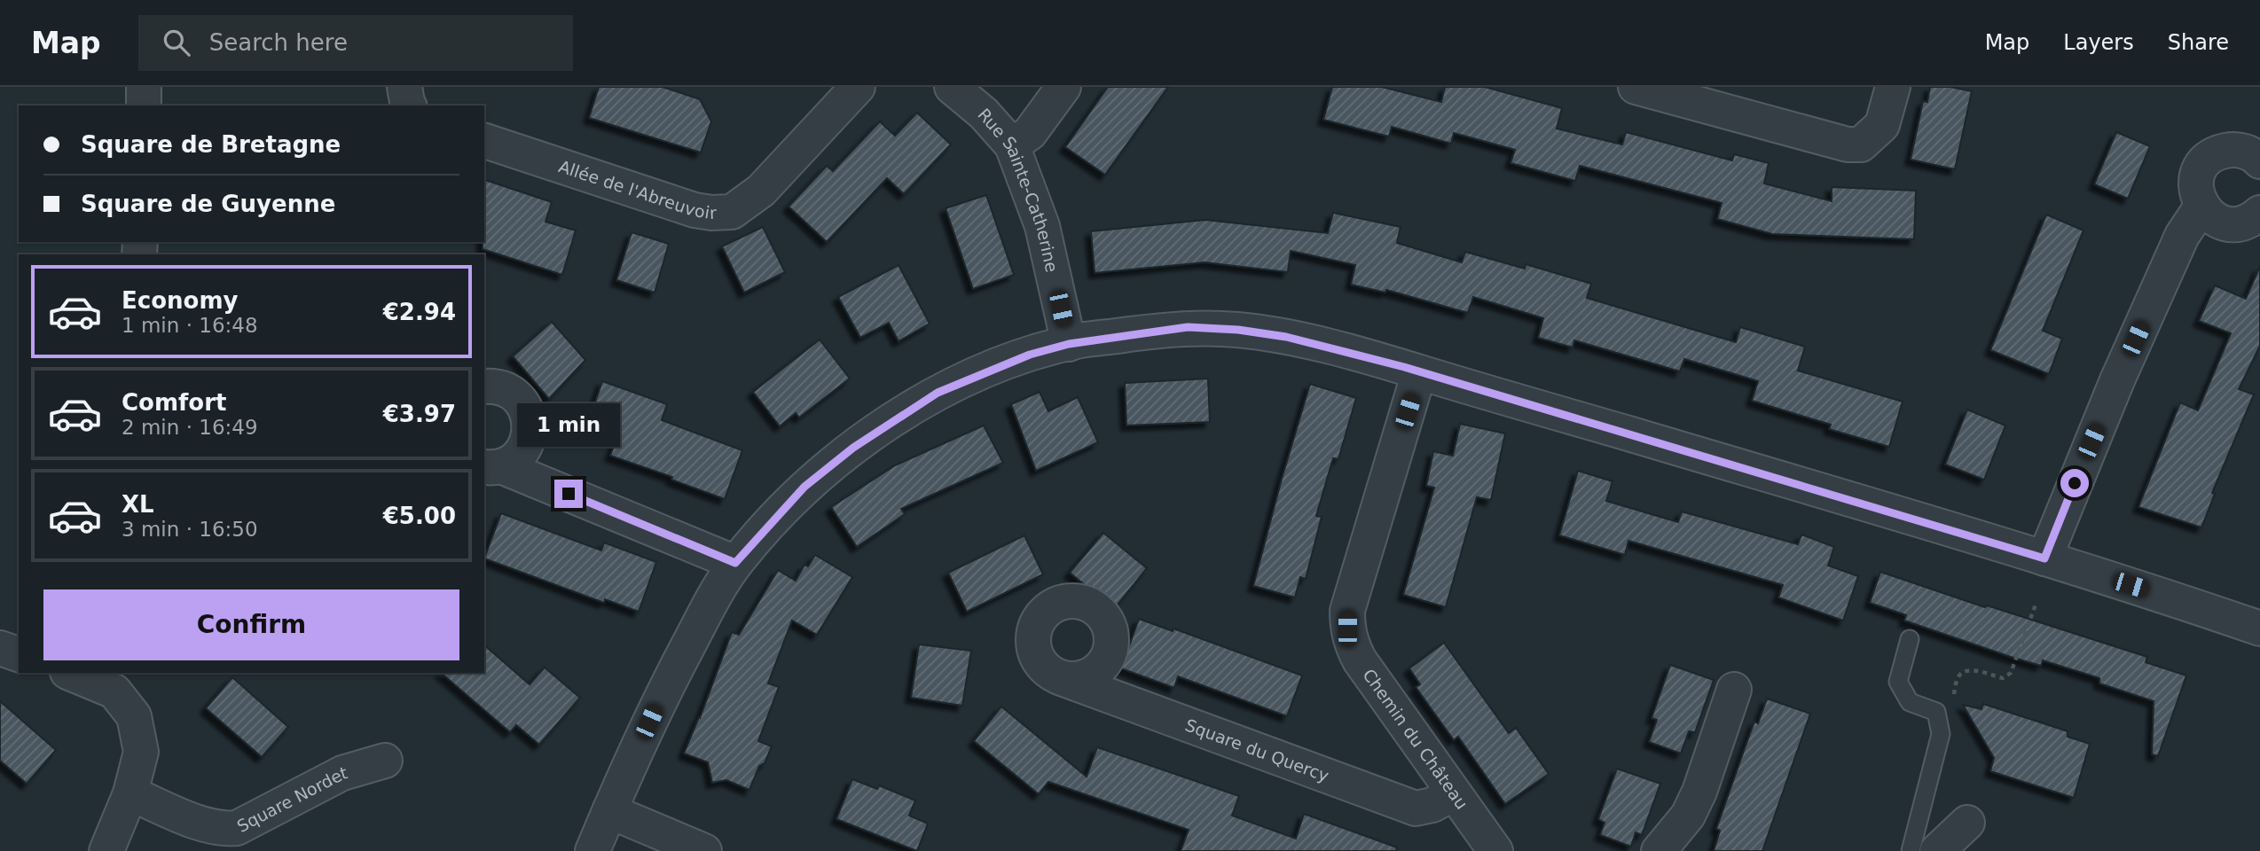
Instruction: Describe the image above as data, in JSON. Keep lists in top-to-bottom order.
{
  "streets": {
    "street": [
      "Allée de l'Abreuvoir",
      "Rue Sainte-Catherine",
      "Chemin du Château",
      "Square du Quercy",
      "Square Nordet"
    ]
  },
  "crossings": [
    ["Chemin du Château", "Square du Quercy"]
  ],
  "page": {
    "header": "Map",
    "search": "Search here",
    "nav": ["Map", "Layers", "Share"],
    "banner": ["Square de Bretagne", "Square de Guyenne"],
    "list": [
      {
        "name": "Economy",
        "note": "1 min · 16:48",
        "value": "€2.94"
      },
      {
        "name": "Comfort",
        "note": "2 min · 16:49",
        "value": "€3.97"
      },
      {
        "name": "XL",
        "note": "3 min · 16:50",
        "value": "€5.00"
      }
    ],
    "bubble": "1 min",
    "buttons": "Confirm"
  }
}
